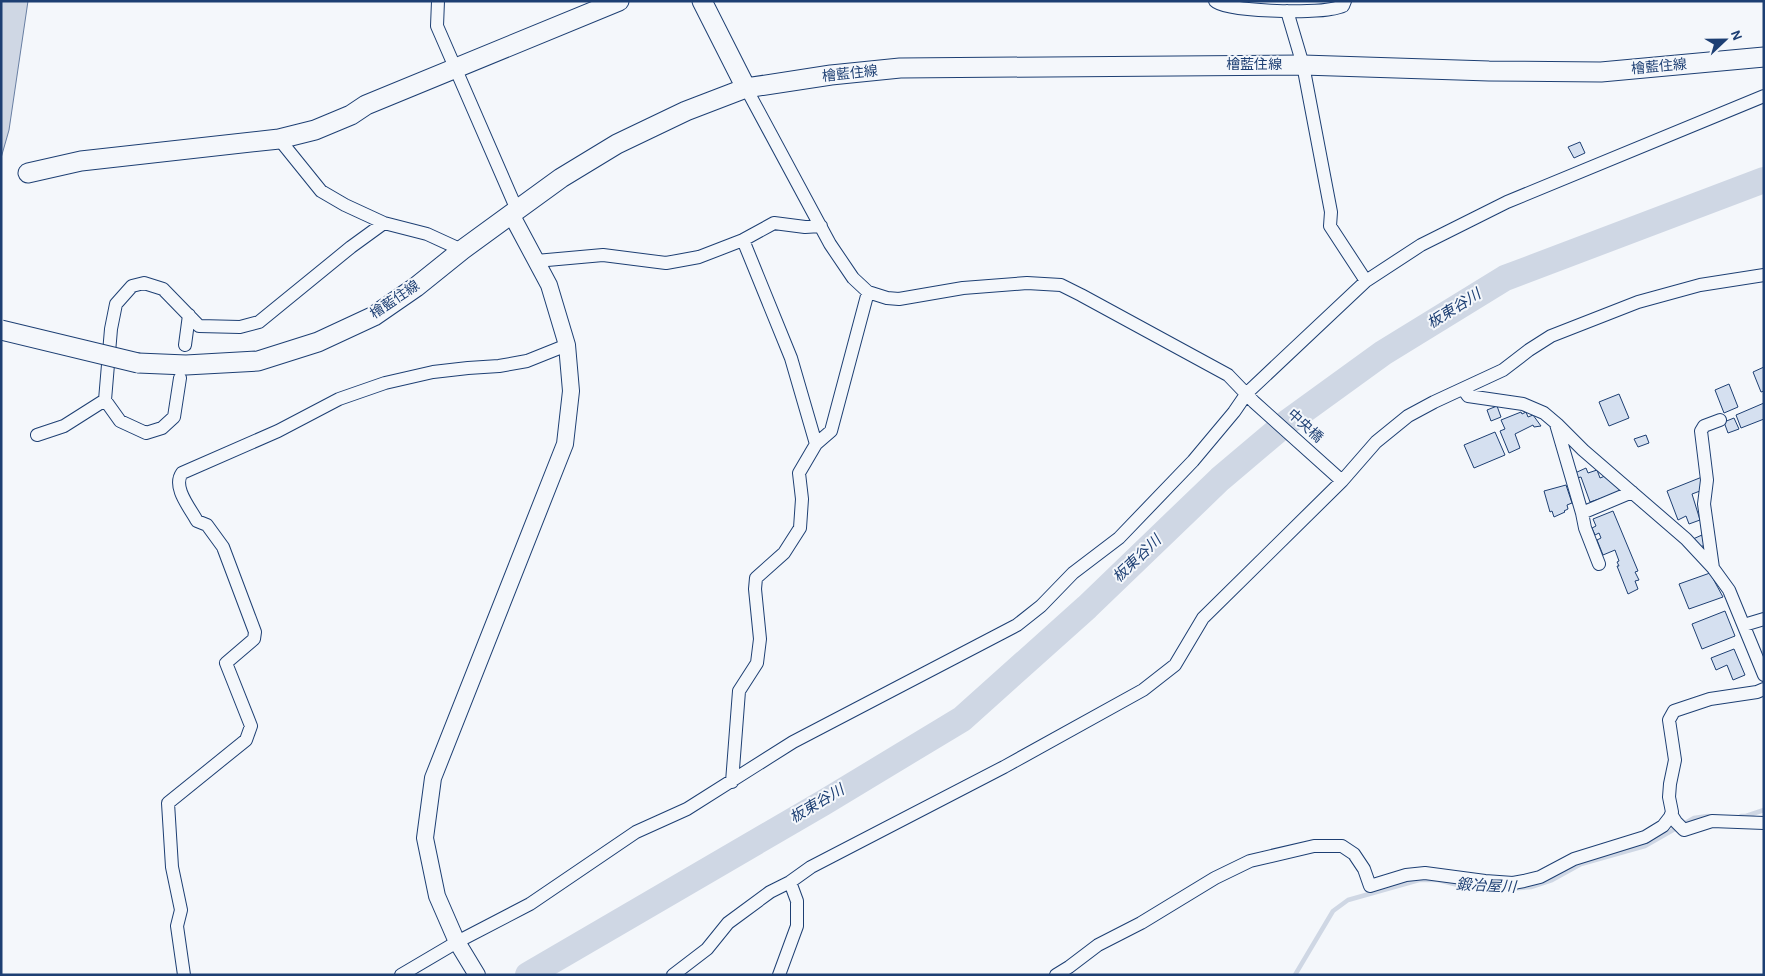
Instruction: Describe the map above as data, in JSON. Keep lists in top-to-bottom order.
{
  "streets": {
    "main road": ["檜藍住線"],
    "street": ["中央橋"]
  },
  "water": ["板東谷川", "鍛冶屋川"],
  "north": "right"
}
